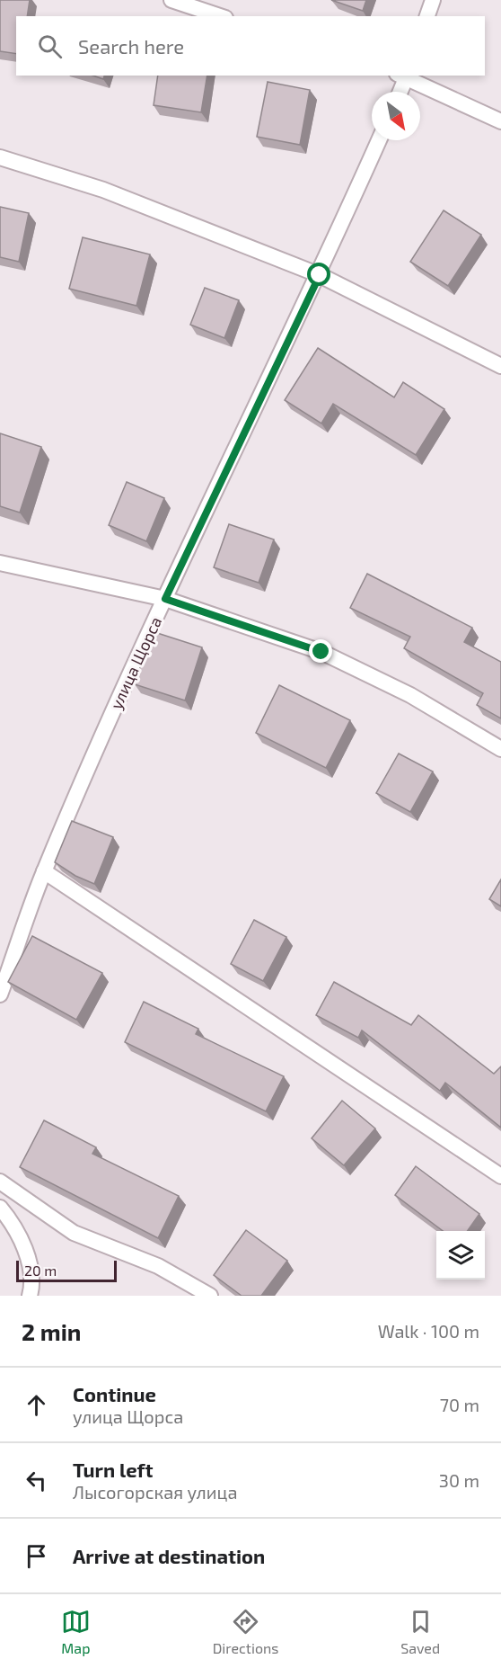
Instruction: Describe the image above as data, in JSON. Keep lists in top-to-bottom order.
{
  "streets": {
    "street": ["улица Щорса"]
  },
  "scale_bar": "20 m",
  "north": "bottom right",
  "page": {
    "search": "Search here",
    "scale": "20 m",
    "heading": ["2 min", "Walk · 100 m"],
    "list": [
      ["Continue", "улица Щорса", "70 m"],
      ["Turn left", "Лысогорская улица", "30 m"],
      "Arrive at destination"
    ],
    "nav": ["Map", "Directions", "Saved"]
  }
}
